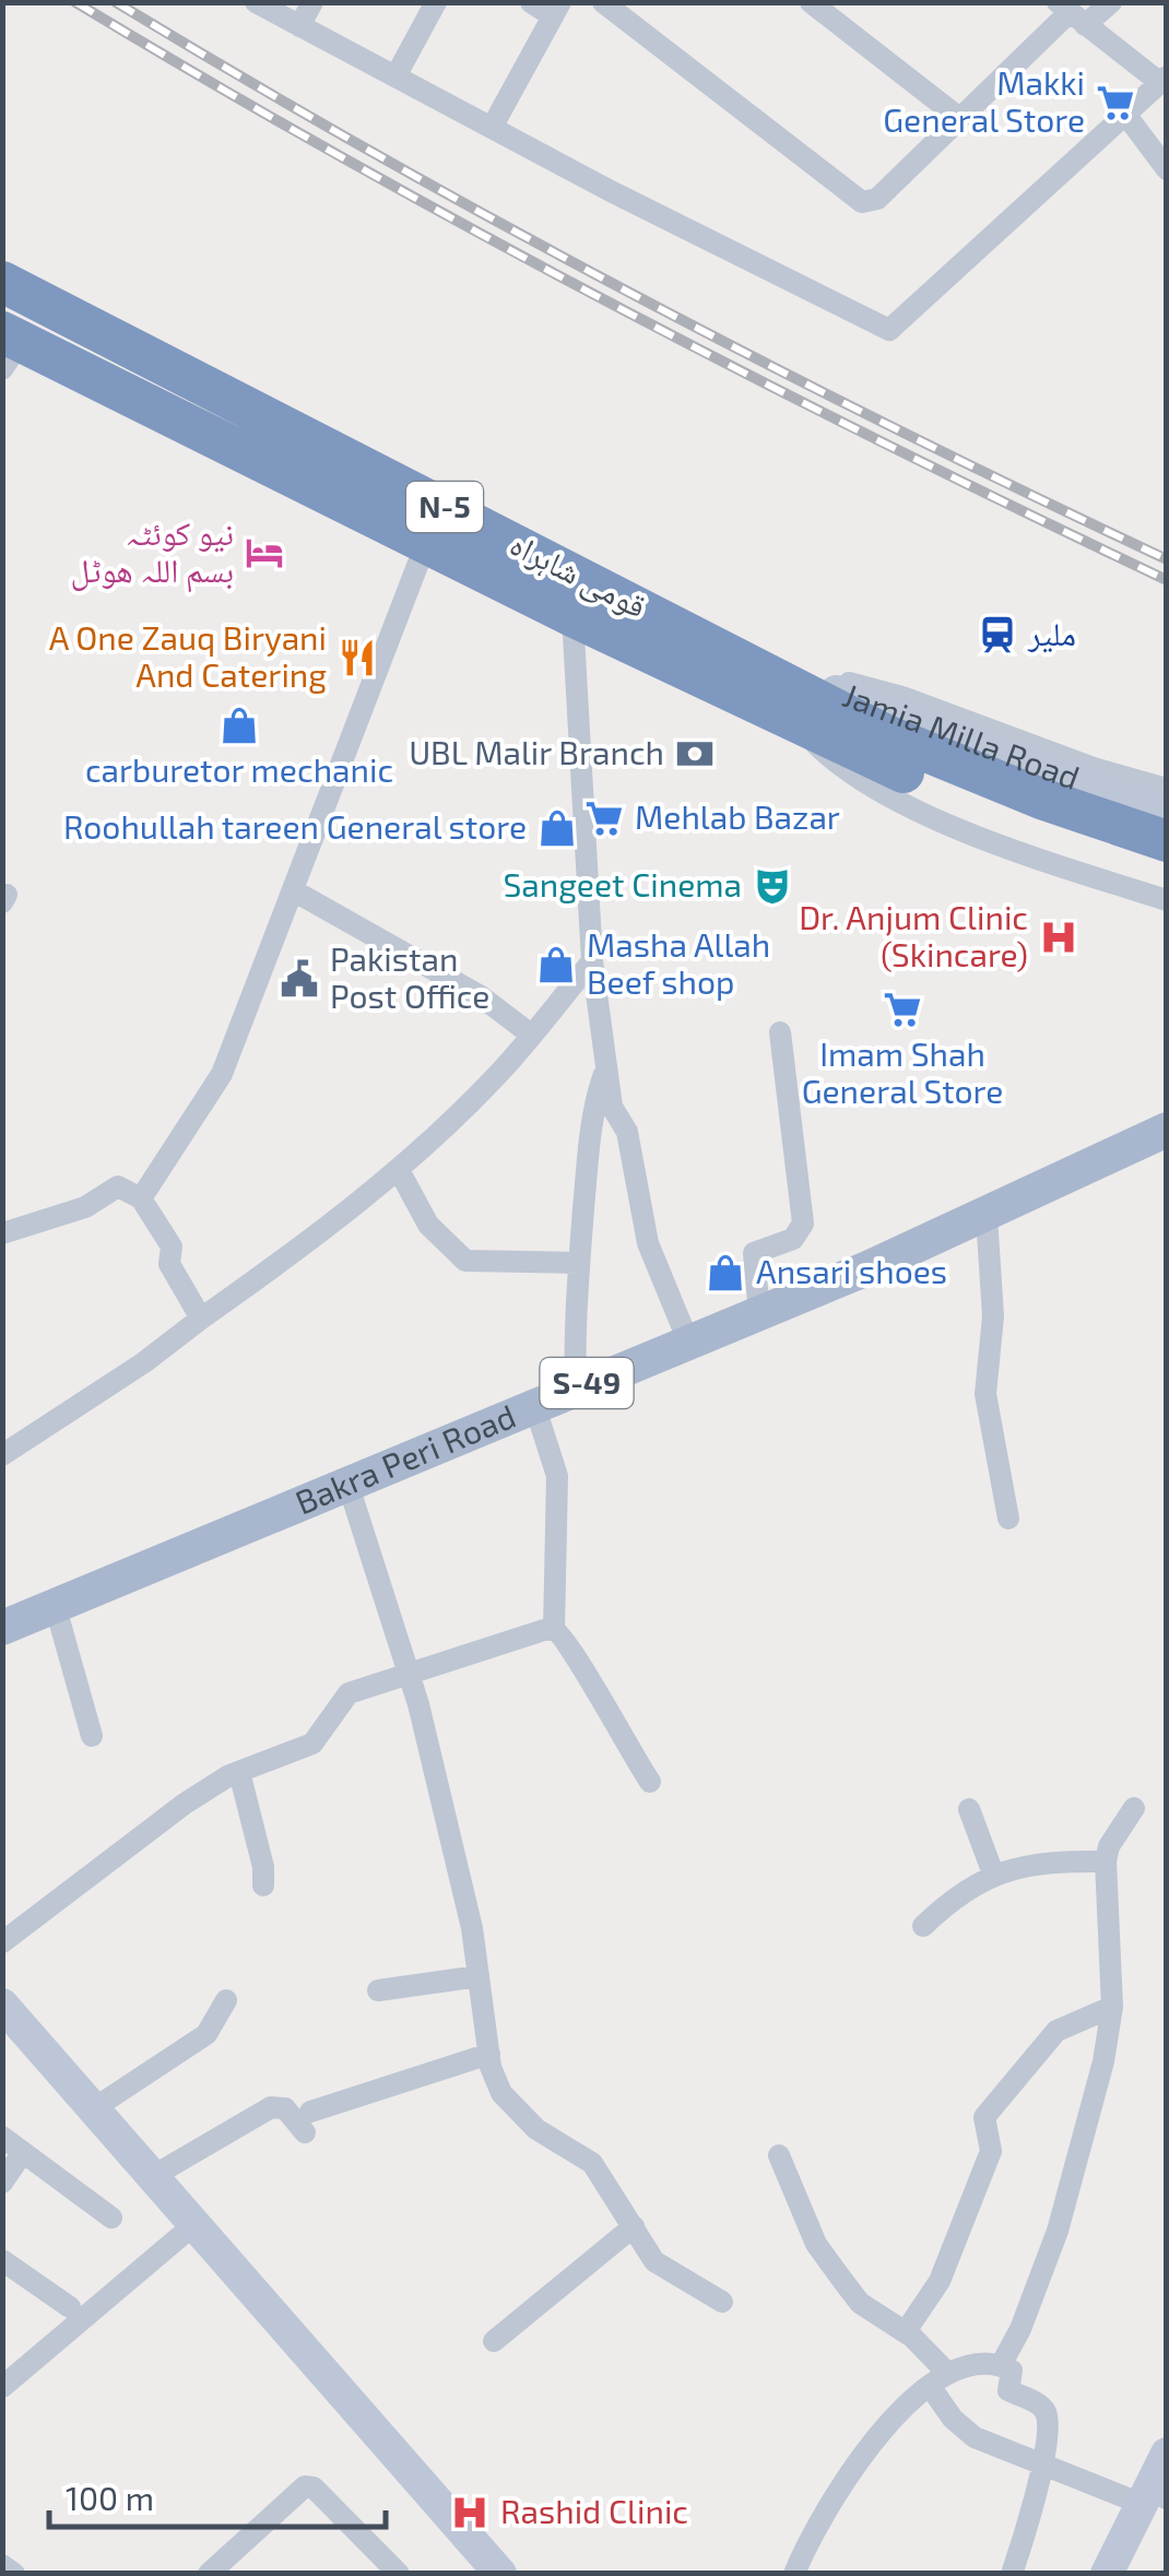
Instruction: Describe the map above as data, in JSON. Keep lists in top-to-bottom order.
{
  "streets": {
    "highway": ["N-5", "قومی شاہراہ"],
    "main road": ["S-49", "Bakra Peri Road"],
    "street": ["Jamia Milla Road"]
  },
  "crossings": [
    ["قومی شاہراہ", "Jamia Milla Road"]
  ],
  "places": {
    "supermarket": ["Makki General Store", "Mehlab Bazar", "Imam Shah General Store"],
    "hotel": ["نیو کوئٹہ بسم اللہ ھوٹل"],
    "station": ["ملیر"],
    "restaurant": ["A One Zauq Biryani And Catering"],
    "shop": [
      "carburetor mechanic",
      "Roohullah tareen General store",
      "Masha Allah Beef shop",
      "Ansari shoes"
    ],
    "bank": ["UBL Malir Branch"],
    "theatre": ["Sangeet Cinema"],
    "hospital": ["Dr. Anjum Clinic (Skincare)", "Rashid Clinic"],
    "public building": ["Pakistan Post Office"]
  },
  "scale_bar": "100 m"
}
